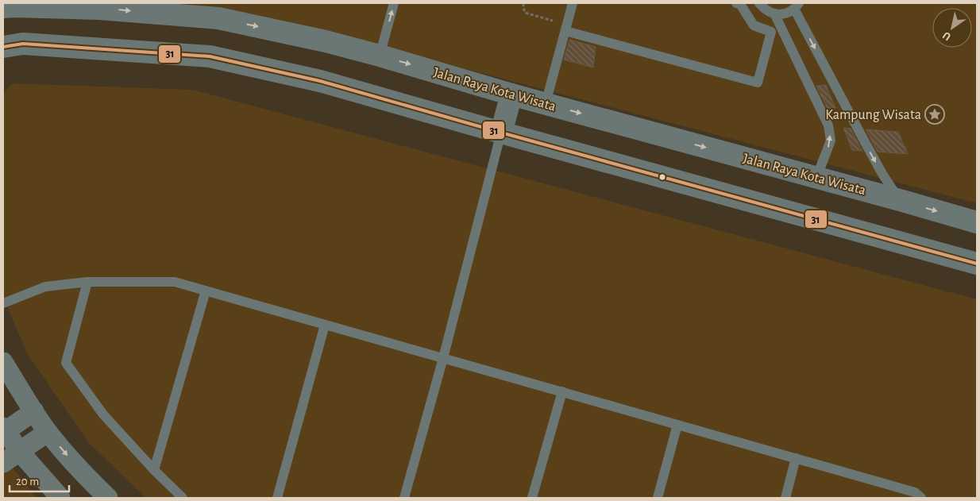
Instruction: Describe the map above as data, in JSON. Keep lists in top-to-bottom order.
{
  "streets": {
    "street": ["Jalan Raya Kota Wisata"]
  },
  "places": {
    "place": ["Kampung Wisata"]
  },
  "lines": ["transit line 31"],
  "scale_bar": "20 m",
  "north": "bottom left"
}
